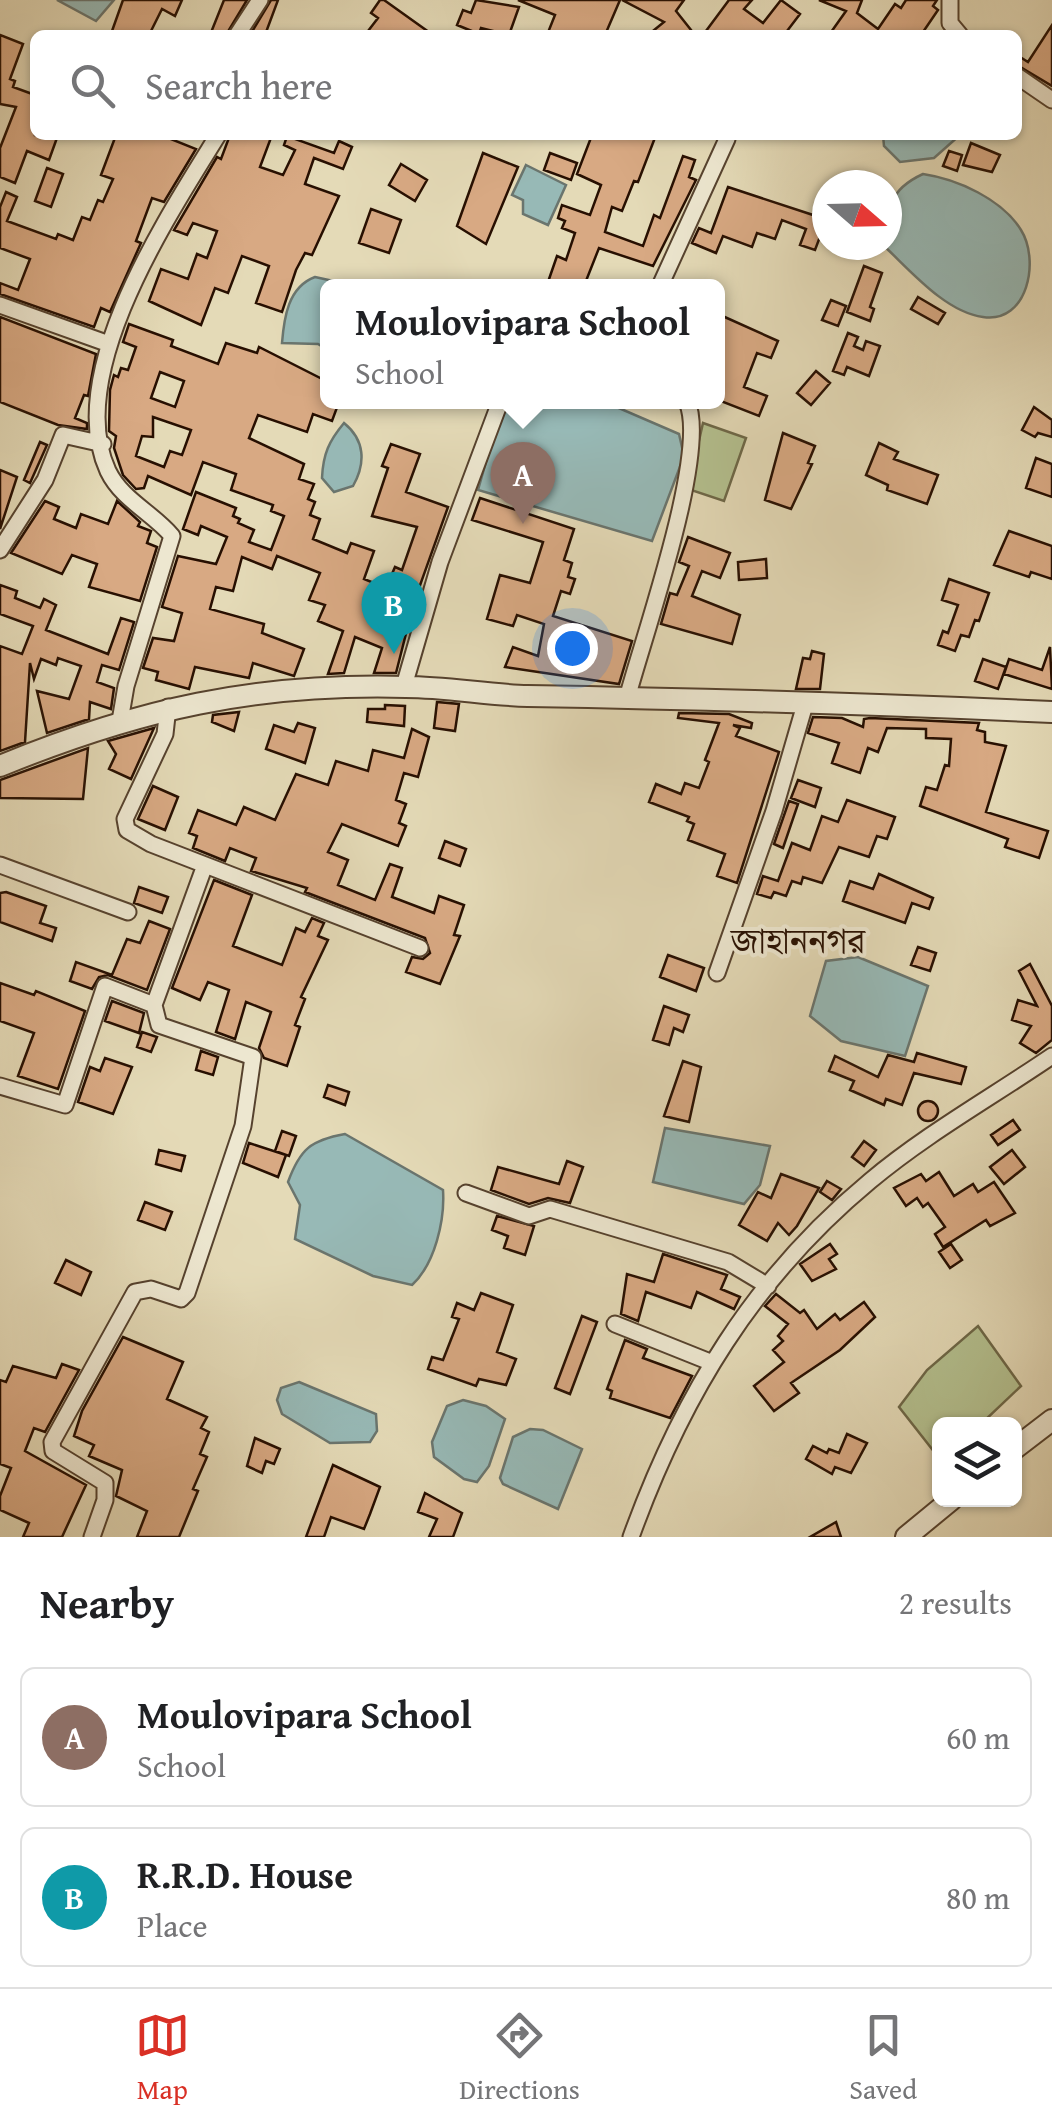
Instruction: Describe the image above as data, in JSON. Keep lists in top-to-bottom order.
{
  "districts": ["জাহাননগর"],
  "north": "right",
  "page": {
    "search": "Search here",
    "popup": ["Moulovipara School", "School"],
    "pins": ["A", "B"],
    "heading": ["Nearby", "2 results"],
    "list": [
      {
        "mark": "A",
        "name": "Moulovipara School",
        "note": "School",
        "value": "60 m"
      },
      {
        "mark": "B",
        "name": "R.R.D. House",
        "note": "Place",
        "value": "80 m"
      }
    ],
    "nav": ["Map", "Directions", "Saved"]
  }
}
